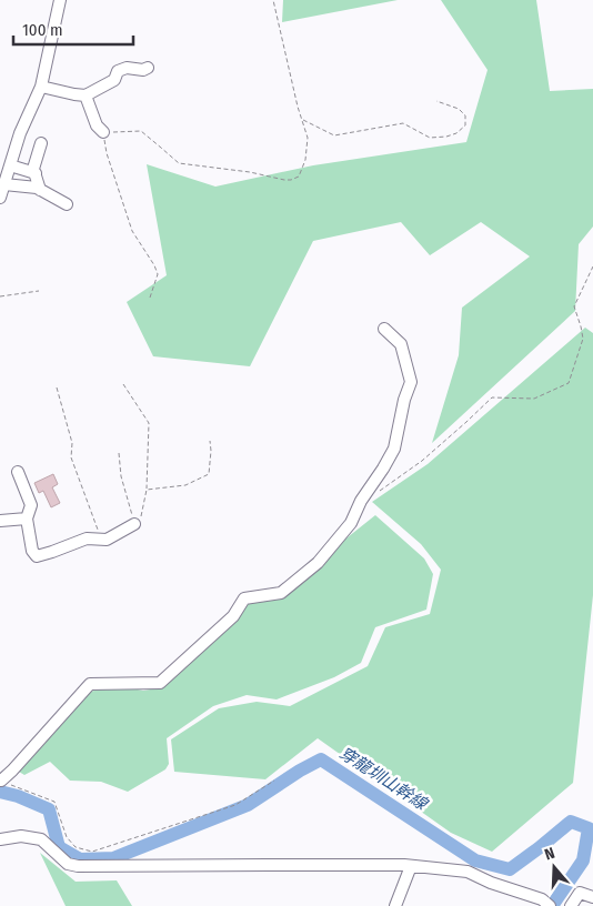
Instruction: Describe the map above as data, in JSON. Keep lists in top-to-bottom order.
{
  "water": ["穿龍圳山幹線"],
  "scale_bar": "100 m",
  "north": "top"
}
